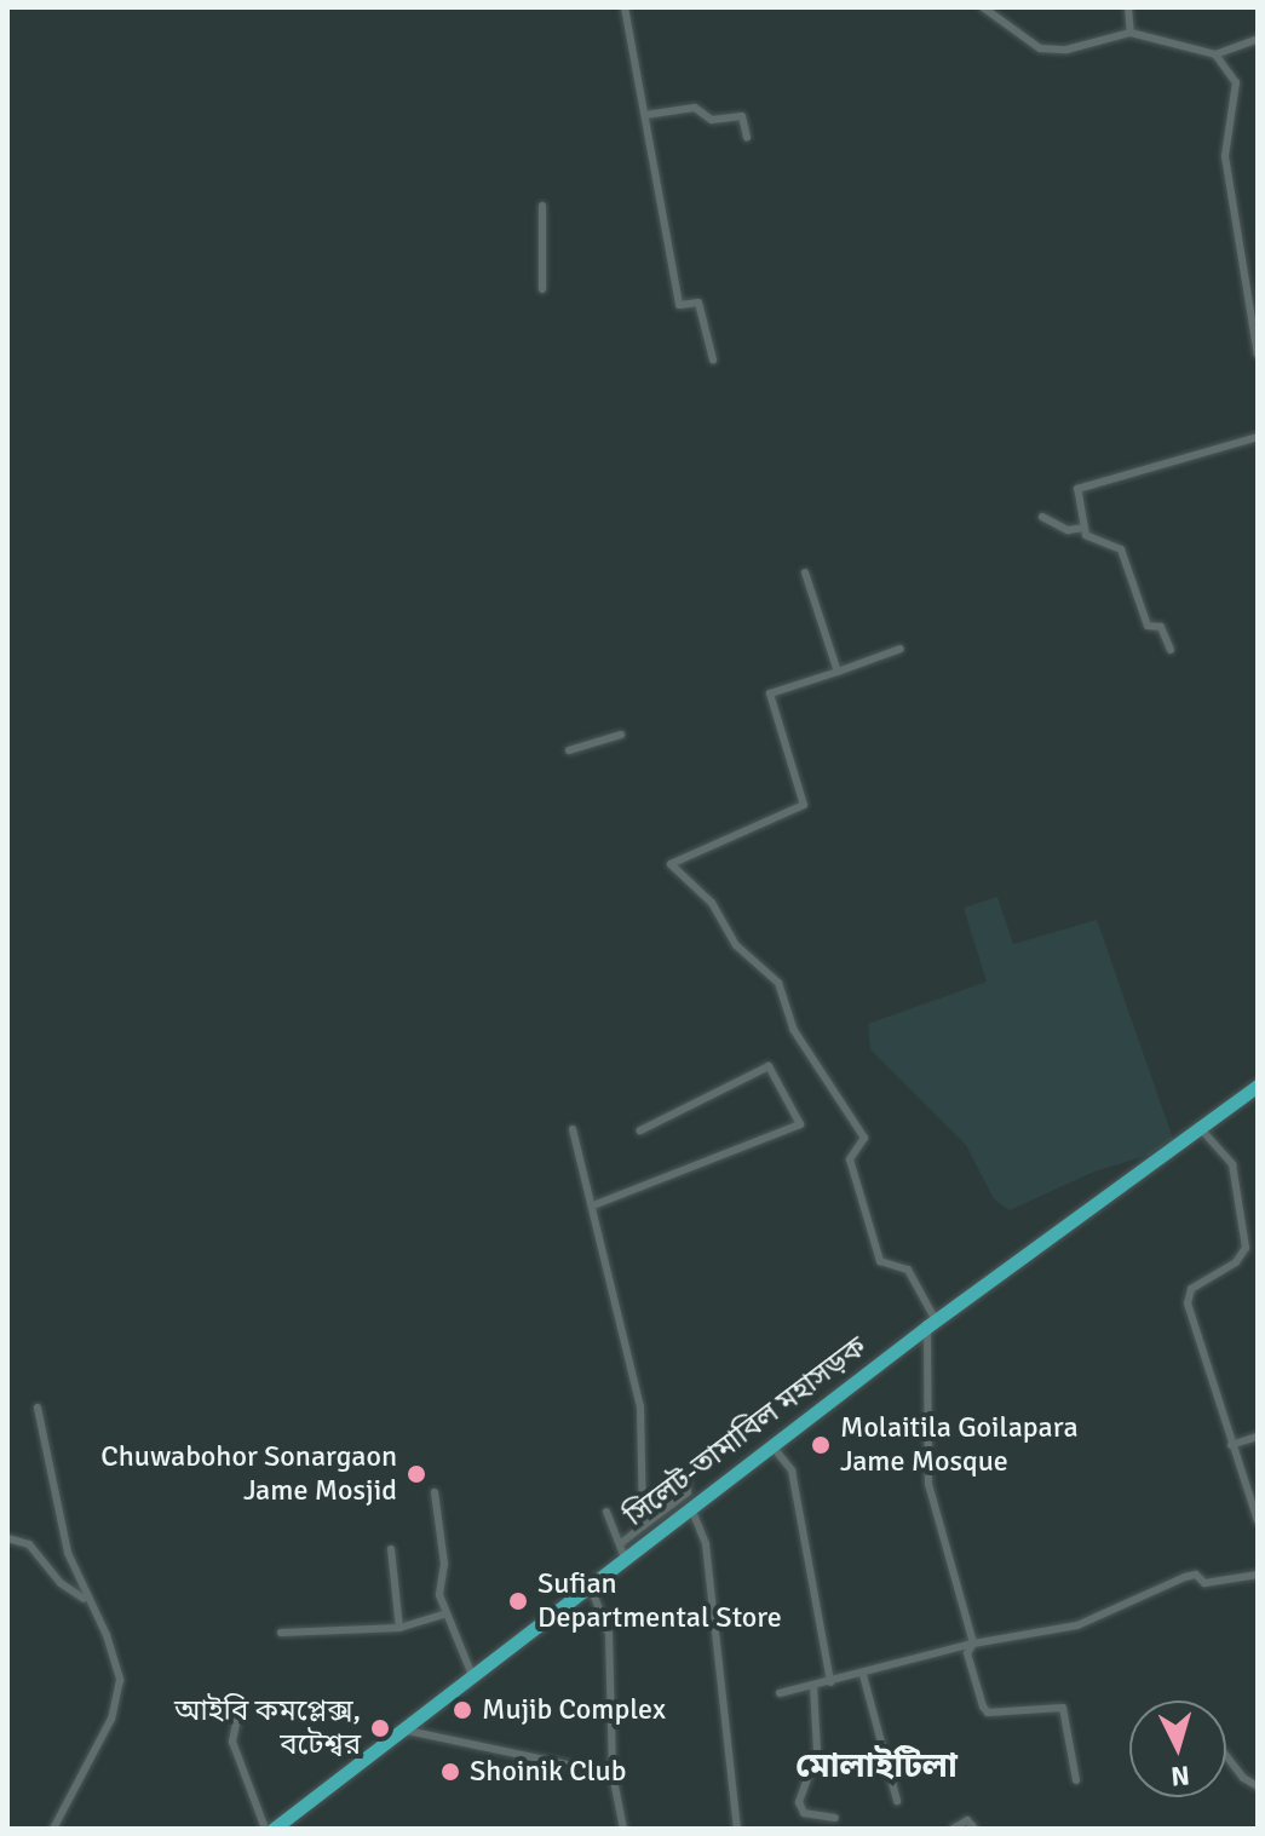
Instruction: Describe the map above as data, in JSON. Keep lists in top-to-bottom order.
{
  "streets": {
    "highway": ["সিলেট-তামাবিল মহাসড়ক"]
  },
  "districts": ["মোলাইটিলা"],
  "places": [
    "Molaitila Goilapara Jame Mosque",
    "Chuwabohor Sonargaon Jame Mosjid",
    "Sufian Departmental Store",
    "Mujib Complex",
    "আইবি কমপ্লেক্স, বটেশ্বর",
    "Shoinik Club"
  ],
  "north": "bottom"
}
